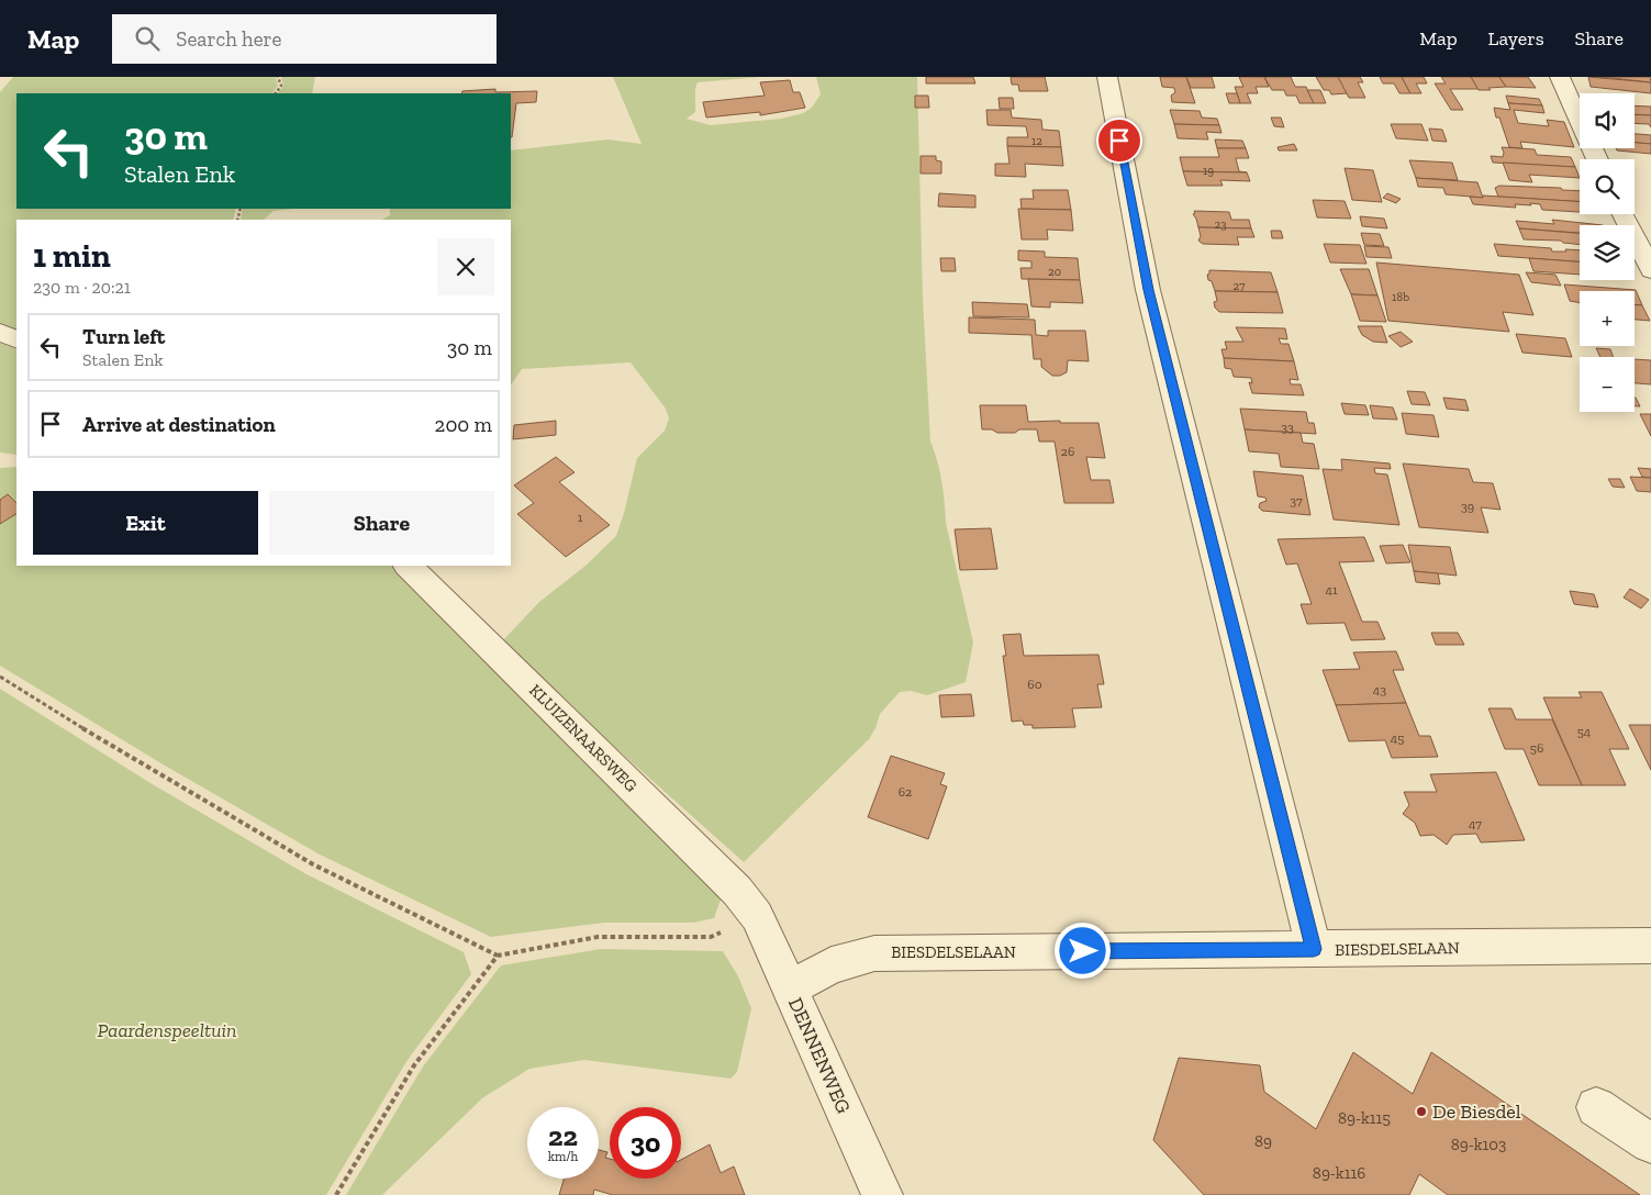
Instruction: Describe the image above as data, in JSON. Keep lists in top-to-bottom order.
{
  "streets": {
    "street": ["KLUIZENAARSWEG", "BIESDELSELAAN", "DENNENWEG"]
  },
  "crossings": [
    ["KLUIZENAARSWEG", "DENNENWEG"],
    ["BIESDELSELAAN", "DENNENWEG"]
  ],
  "parks": ["Paardenspeeltuin"],
  "places": ["De Biesdel"],
  "house_numbers": [
    "12",
    "19",
    "23",
    "20",
    "27",
    "18b",
    "33",
    "26",
    "37",
    "39",
    "1",
    "41",
    "60",
    "43",
    "54",
    "45",
    "56",
    "62",
    "47",
    "89-k115",
    "89",
    "89-k103",
    "89-k116"
  ],
  "page": {
    "header": "Map",
    "search": "Search here",
    "nav": ["Map", "Layers", "Share"],
    "map_buttons": ["+", "−"],
    "turn": ["30 m", "Stalen Enk"],
    "heading": ["1 min", "230 m · 20:21"],
    "list": [
      {
        "name": "Turn left",
        "note": "Stalen Enk",
        "value": "30 m"
      },
      {
        "name": "Arrive at destination",
        "value": "200 m"
      }
    ],
    "buttons": ["Exit", "Share"],
    "speed": "22 km/h",
    "limit": "30"
  }
}
